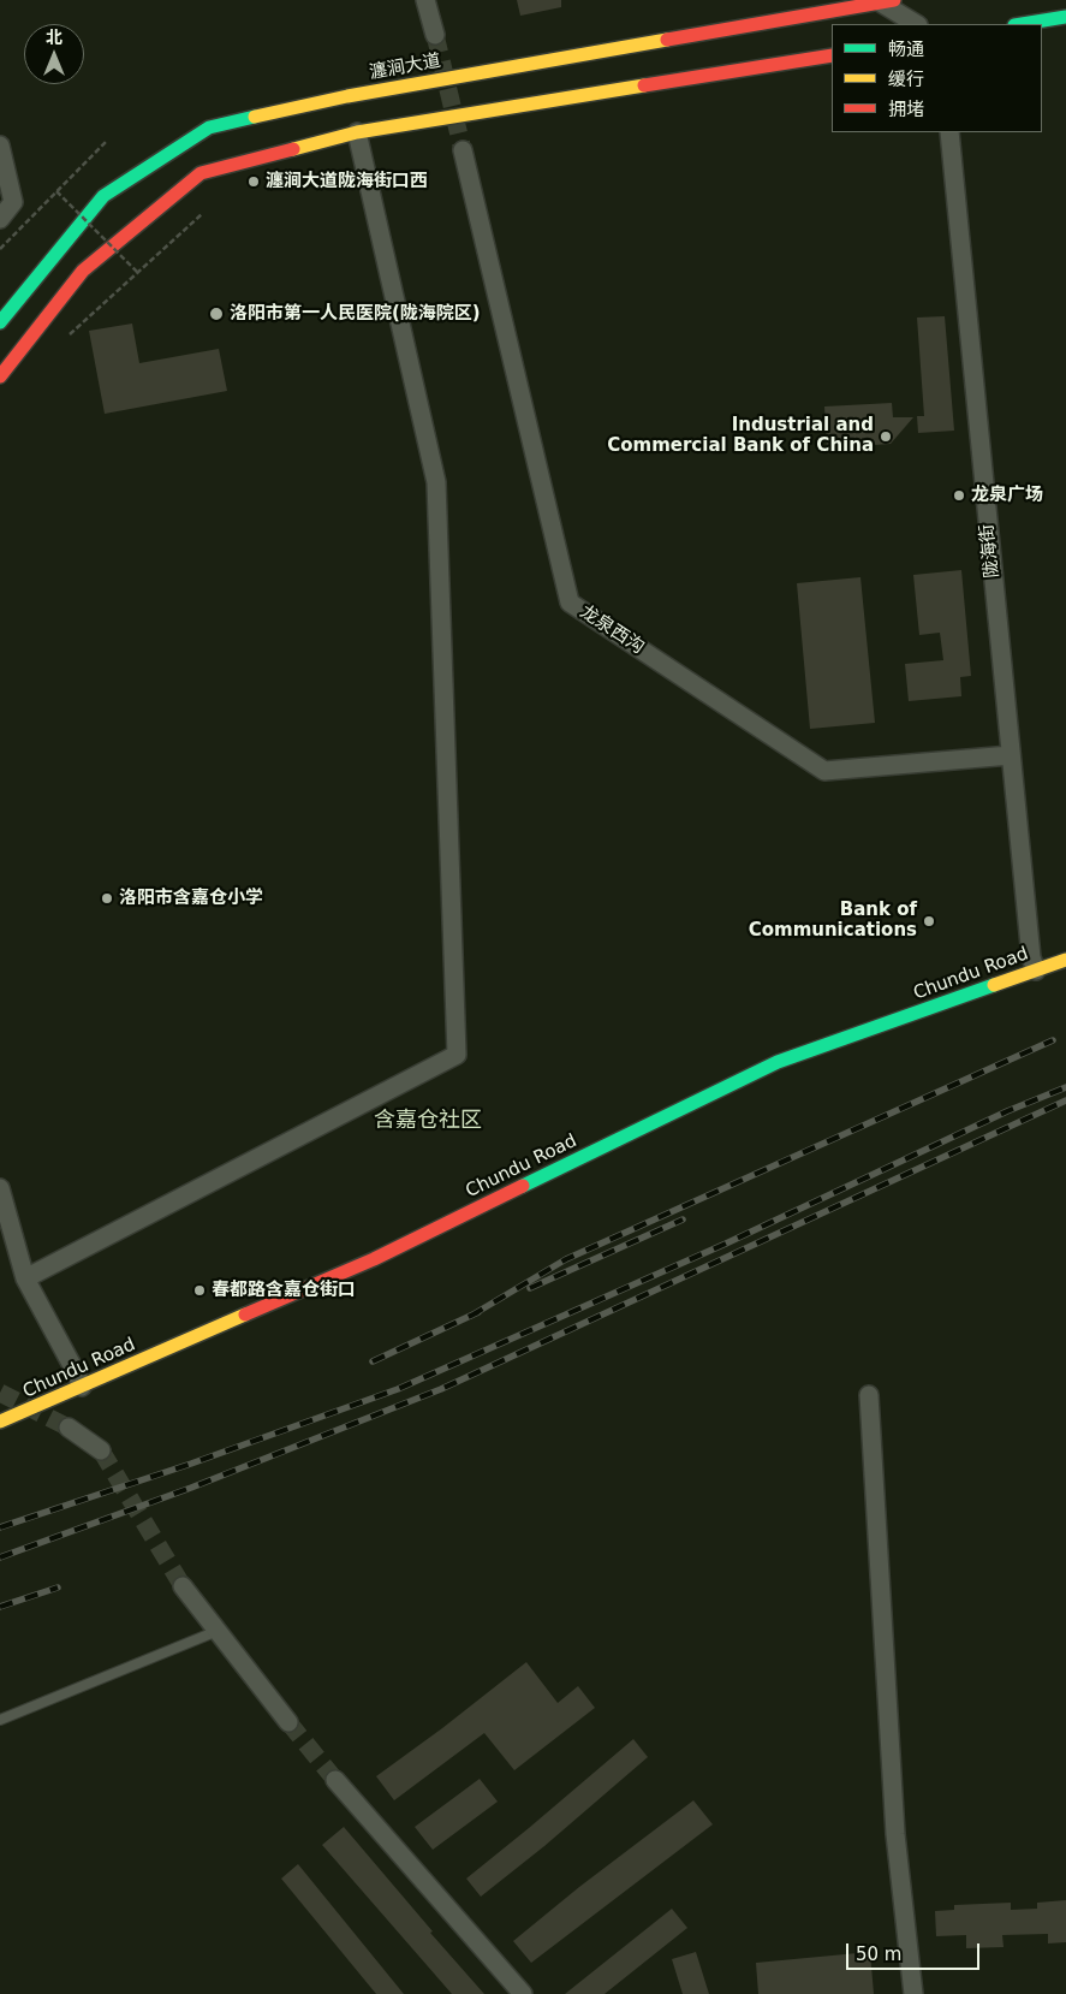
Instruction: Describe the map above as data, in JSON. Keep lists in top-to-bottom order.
{
  "streets": {
    "main road": ["瀍涧大道", "Chundu Road"],
    "street": ["陇海街", "龙泉西沟"]
  },
  "crossings": [
    ["陇海街", "龙泉西沟"],
    ["陇海街", "Chundu Road"]
  ],
  "districts": ["含嘉仓社区"],
  "places": [
    "瀍涧大道陇海街口西",
    "洛阳市第一人民医院(陇海院区)",
    "Industrial and Commercial Bank of China",
    "龙泉广场",
    "洛阳市含嘉仓小学",
    "Bank of Communications",
    "春都路含嘉仓街口"
  ],
  "legend": ["畅通", "缓行", "拥堵"],
  "scale_bar": "50 m",
  "north": "top"
}
